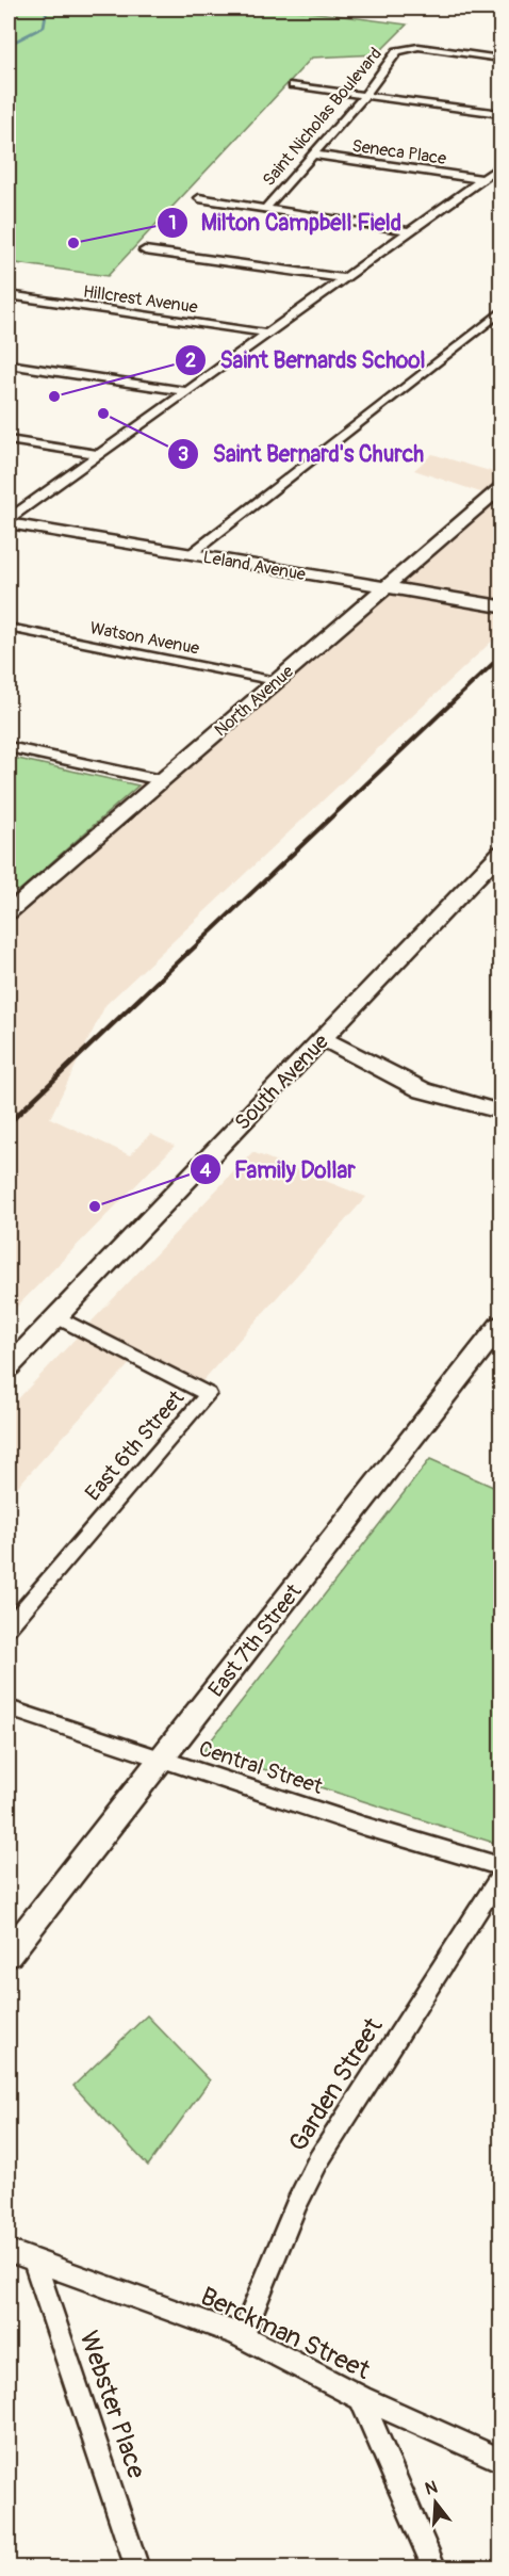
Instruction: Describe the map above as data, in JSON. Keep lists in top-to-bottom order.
{
  "streets": {
    "street": [
      "Saint Nicholas Boulevard",
      "Seneca Place",
      "Hillcrest Avenue",
      "Leland Avenue",
      "Watson Avenue",
      "North Avenue",
      "South Avenue",
      "East 6th Street",
      "East 7th Street",
      "Central Street",
      "Garden Street",
      "Berckman Street",
      "Webster Place"
    ]
  },
  "crossings": [
    ["Saint Nicholas Boulevard", "Seneca Place"],
    ["Leland Avenue", "North Avenue"],
    ["Watson Avenue", "North Avenue"],
    ["South Avenue", "East 6th Street"],
    ["East 7th Street", "Central Street"],
    ["Garden Street", "Berckman Street"],
    ["Berckman Street", "Webster Place"]
  ],
  "places": [
    "Milton Campbell Field",
    "Saint Bernards School",
    "Saint Bernard's Church",
    "Family Dollar"
  ],
  "north": "top"
}
